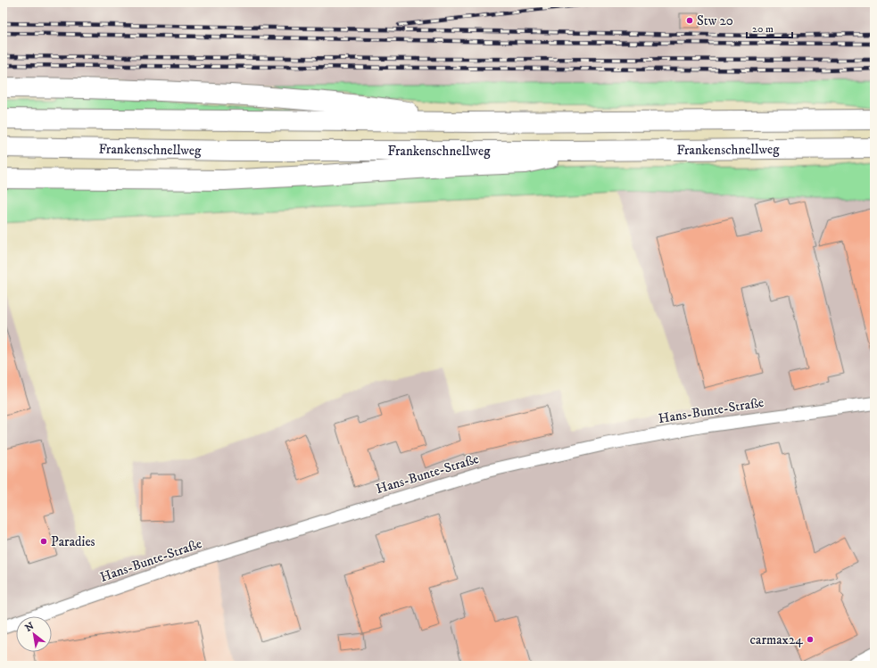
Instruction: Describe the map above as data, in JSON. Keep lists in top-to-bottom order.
{
  "streets": {
    "highway": ["Frankenschnellweg"],
    "street": ["Hans-Bunte-Straße"]
  },
  "places": ["Stw 20", "Paradies", "carmax24"],
  "scale_bar": "20 m",
  "north": "top left"
}
